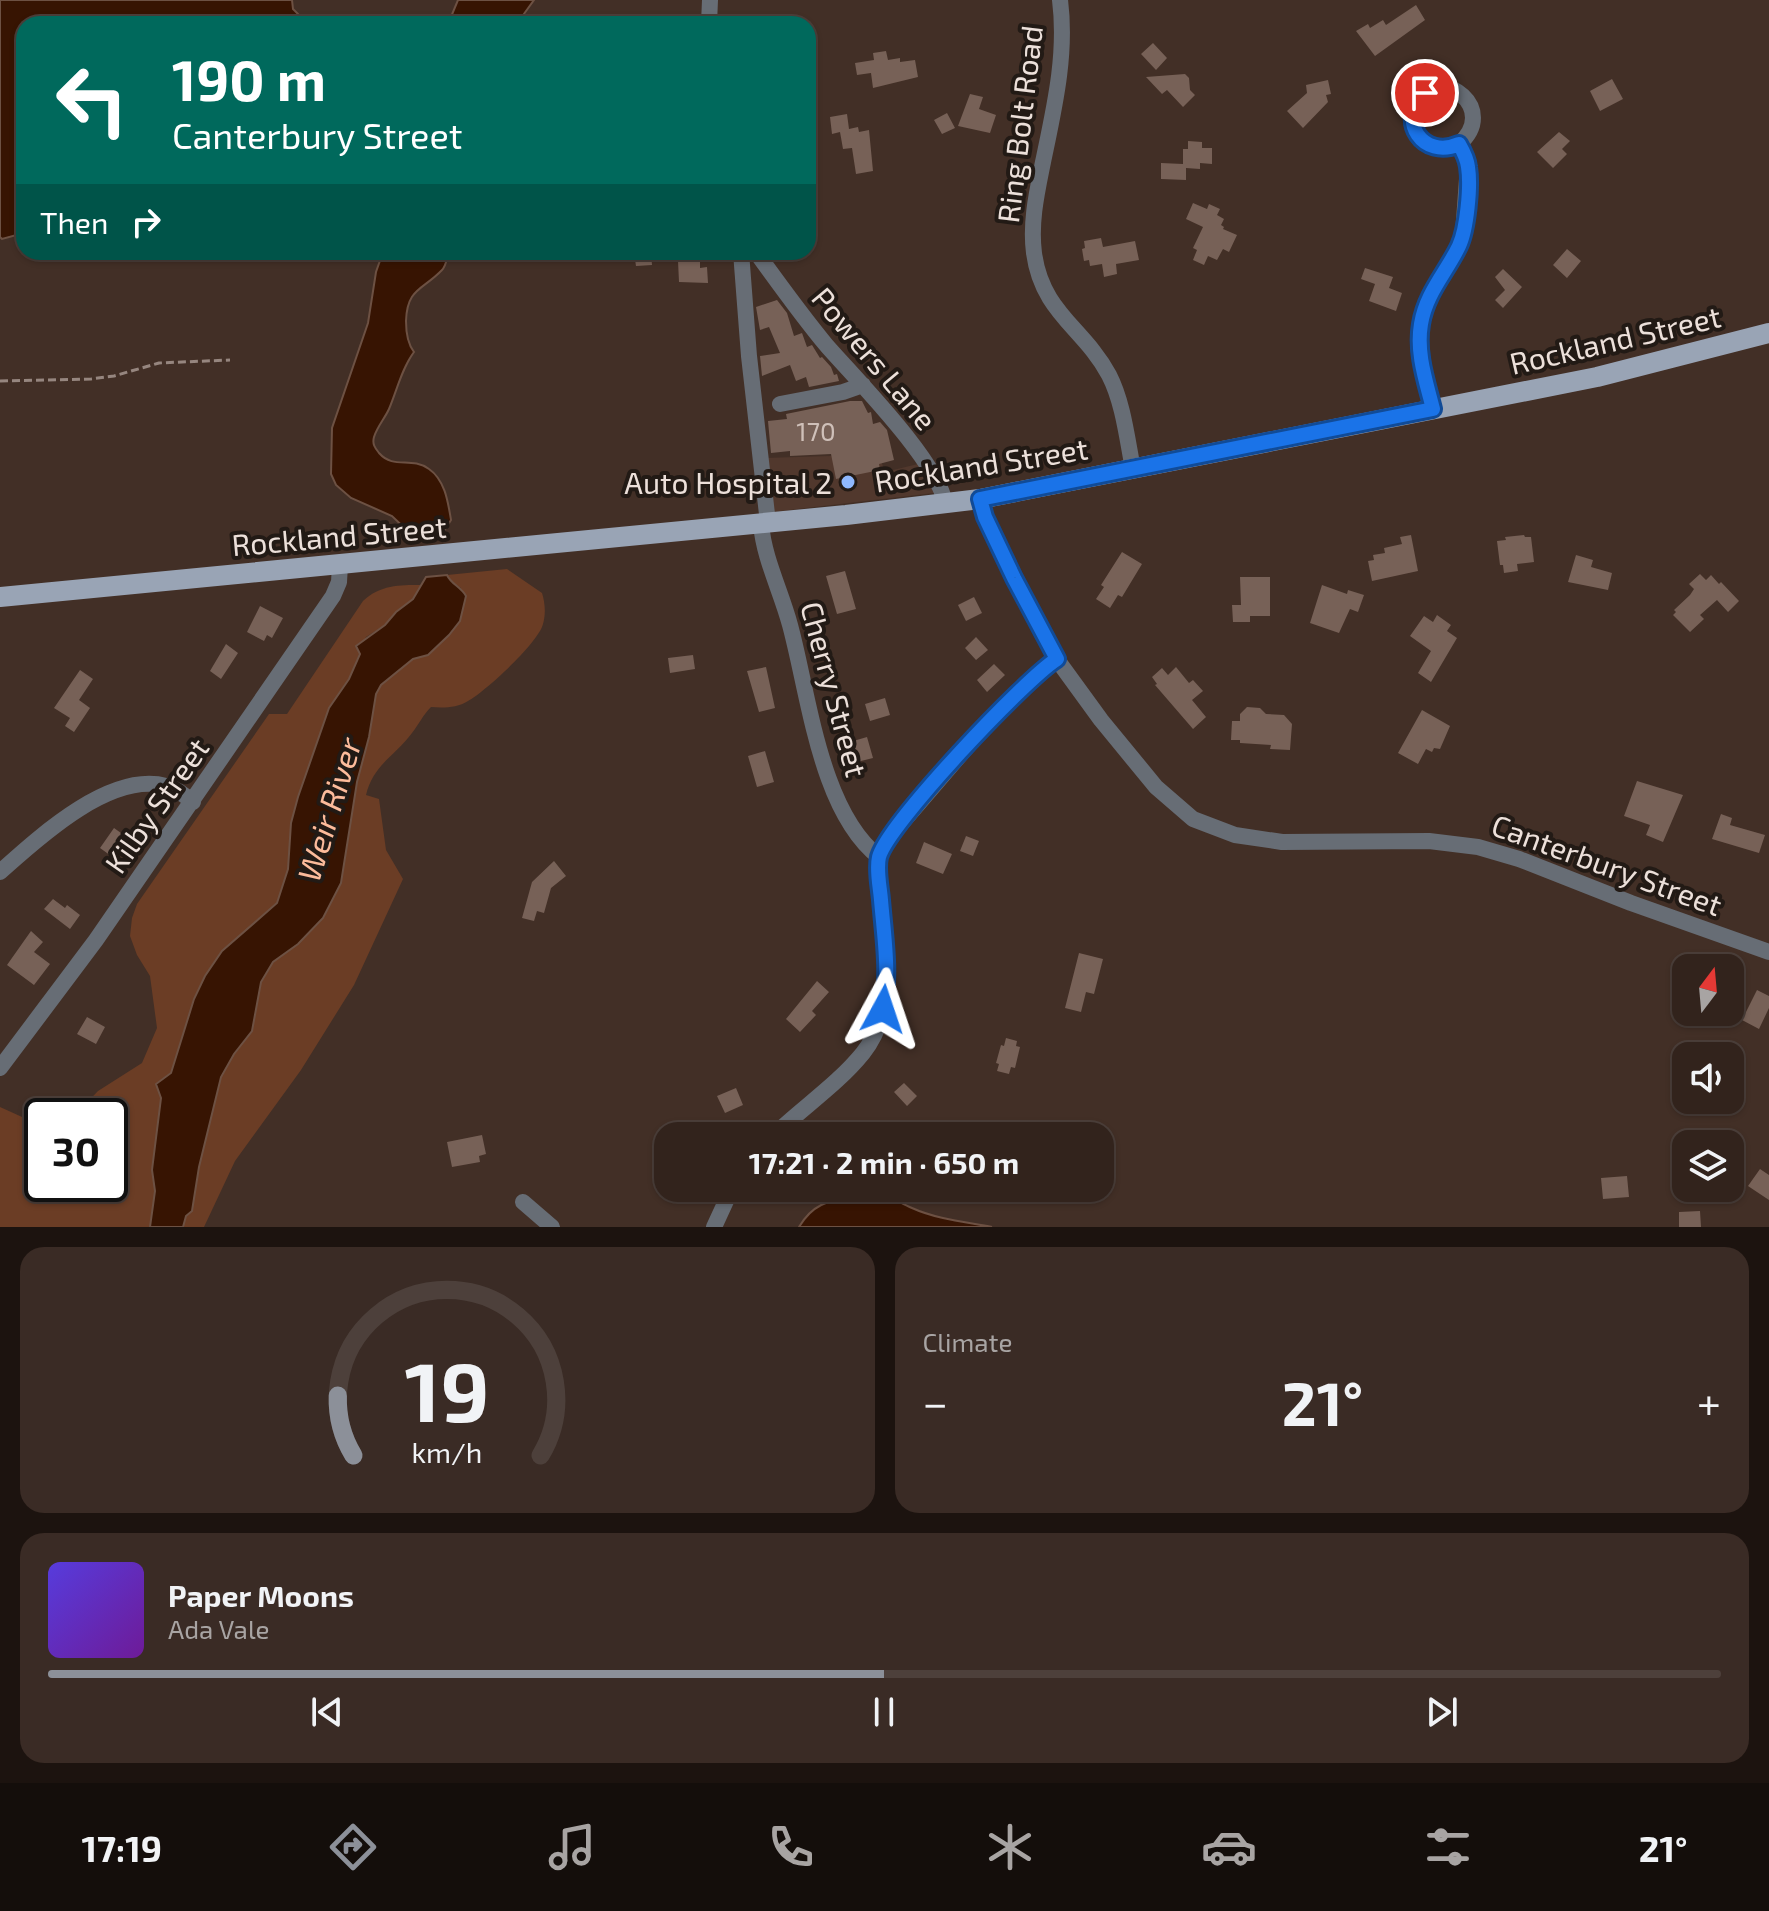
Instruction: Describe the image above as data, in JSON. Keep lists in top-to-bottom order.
{
  "streets": {
    "main road": ["Rockland Street"],
    "street": [
      "Ring Bolt Road",
      "Powers Lane",
      "Cherry Street",
      "Kilby Street",
      "Canterbury Street"
    ]
  },
  "crossings": [
    ["Ring Bolt Road", "Rockland Street"],
    ["Rockland Street", "Powers Lane"],
    ["Rockland Street", "Cherry Street"],
    ["Rockland Street", "Kilby Street"],
    ["Rockland Street", "Canterbury Street"]
  ],
  "water": ["Weir River"],
  "places": ["Auto Hospital 2"],
  "house_numbers": ["170"],
  "north": "top",
  "page": {
    "turn": ["190 m", "Canterbury Street"],
    "then": "Then",
    "limit": "30",
    "trip": "17:21 · 2 min · 650 m",
    "tile": "Climate",
    "heat": ["−", "21°", "+"],
    "song": ["Paper Moons", "Ada Vale"],
    "tabs": ["17:19", "21°"],
    "gauge": ["19", "km/h"]
  }
}
